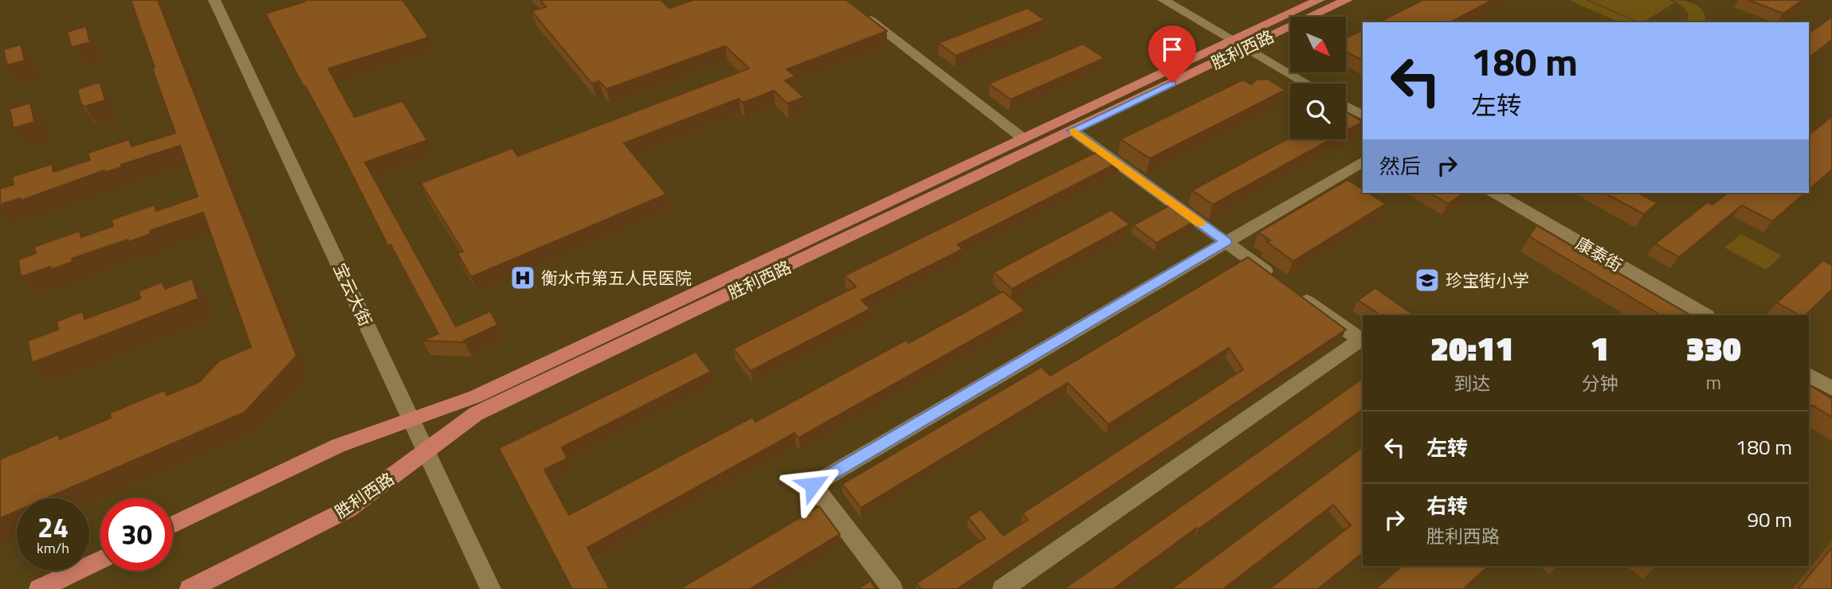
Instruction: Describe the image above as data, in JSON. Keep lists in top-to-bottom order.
{
  "streets": {
    "main road": ["胜利西路"],
    "street": ["康泰街", "宝云大街"]
  },
  "crossings": [
    ["胜利西路", "宝云大街"]
  ],
  "places": {
    "hospital": ["衡水市第五人民医院"],
    "school or university": ["珍宝街小学"]
  },
  "north": "bottom right",
  "page": {
    "turn": ["180 m", "左转"],
    "then": "然后",
    "eta": [
      "20:11",
      "到达",
      "1",
      "分钟",
      "330",
      "m"
    ],
    "list": [
      {
        "name": "左转",
        "value": "180 m"
      },
      {
        "name": "右转",
        "note": "胜利西路",
        "value": "90 m"
      }
    ],
    "speed": "24 km/h",
    "limit": "30"
  }
}
